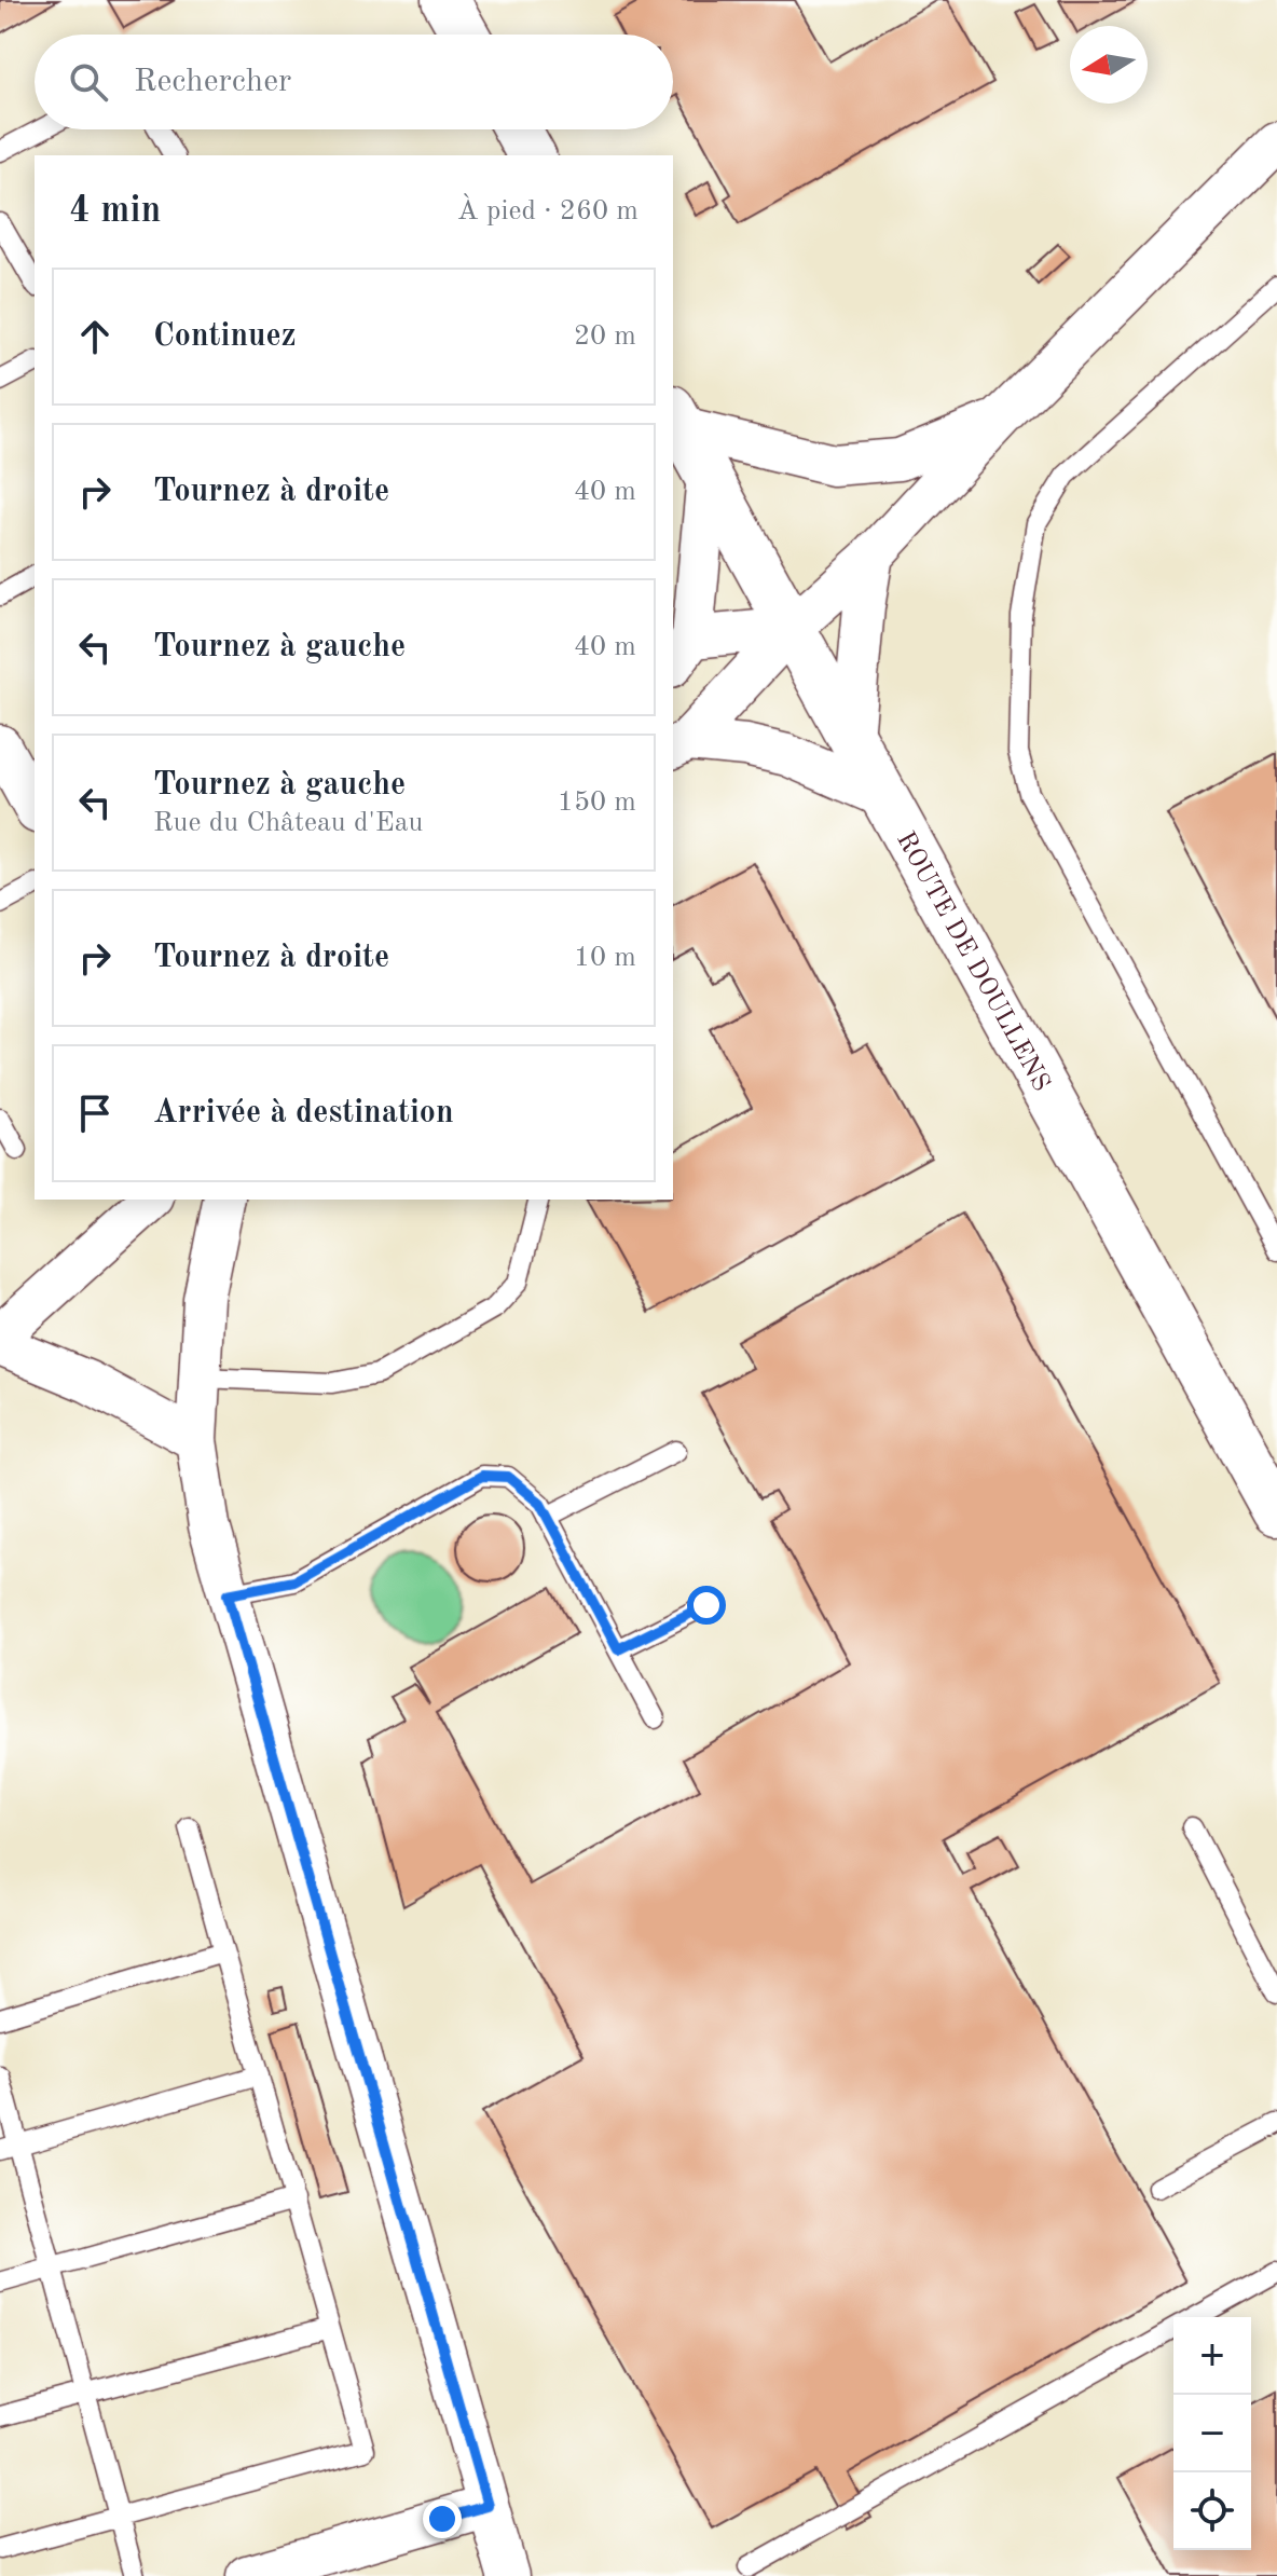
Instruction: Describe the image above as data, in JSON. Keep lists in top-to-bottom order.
{
  "streets": {
    "street": ["ROUTE DE DOULLENS"]
  },
  "north": "left",
  "page": {
    "search": "Rechercher",
    "heading": ["4 min", "À pied · 260 m"],
    "list": [
      ["Continuez", "20 m"],
      ["Tournez à droite", "40 m"],
      ["Tournez à gauche", "40 m"],
      ["Tournez à gauche", "Rue du Château d'Eau", "150 m"],
      ["Tournez à droite", "10 m"],
      "Arrivée à destination"
    ],
    "map_buttons": ["+", "−"]
  }
}
